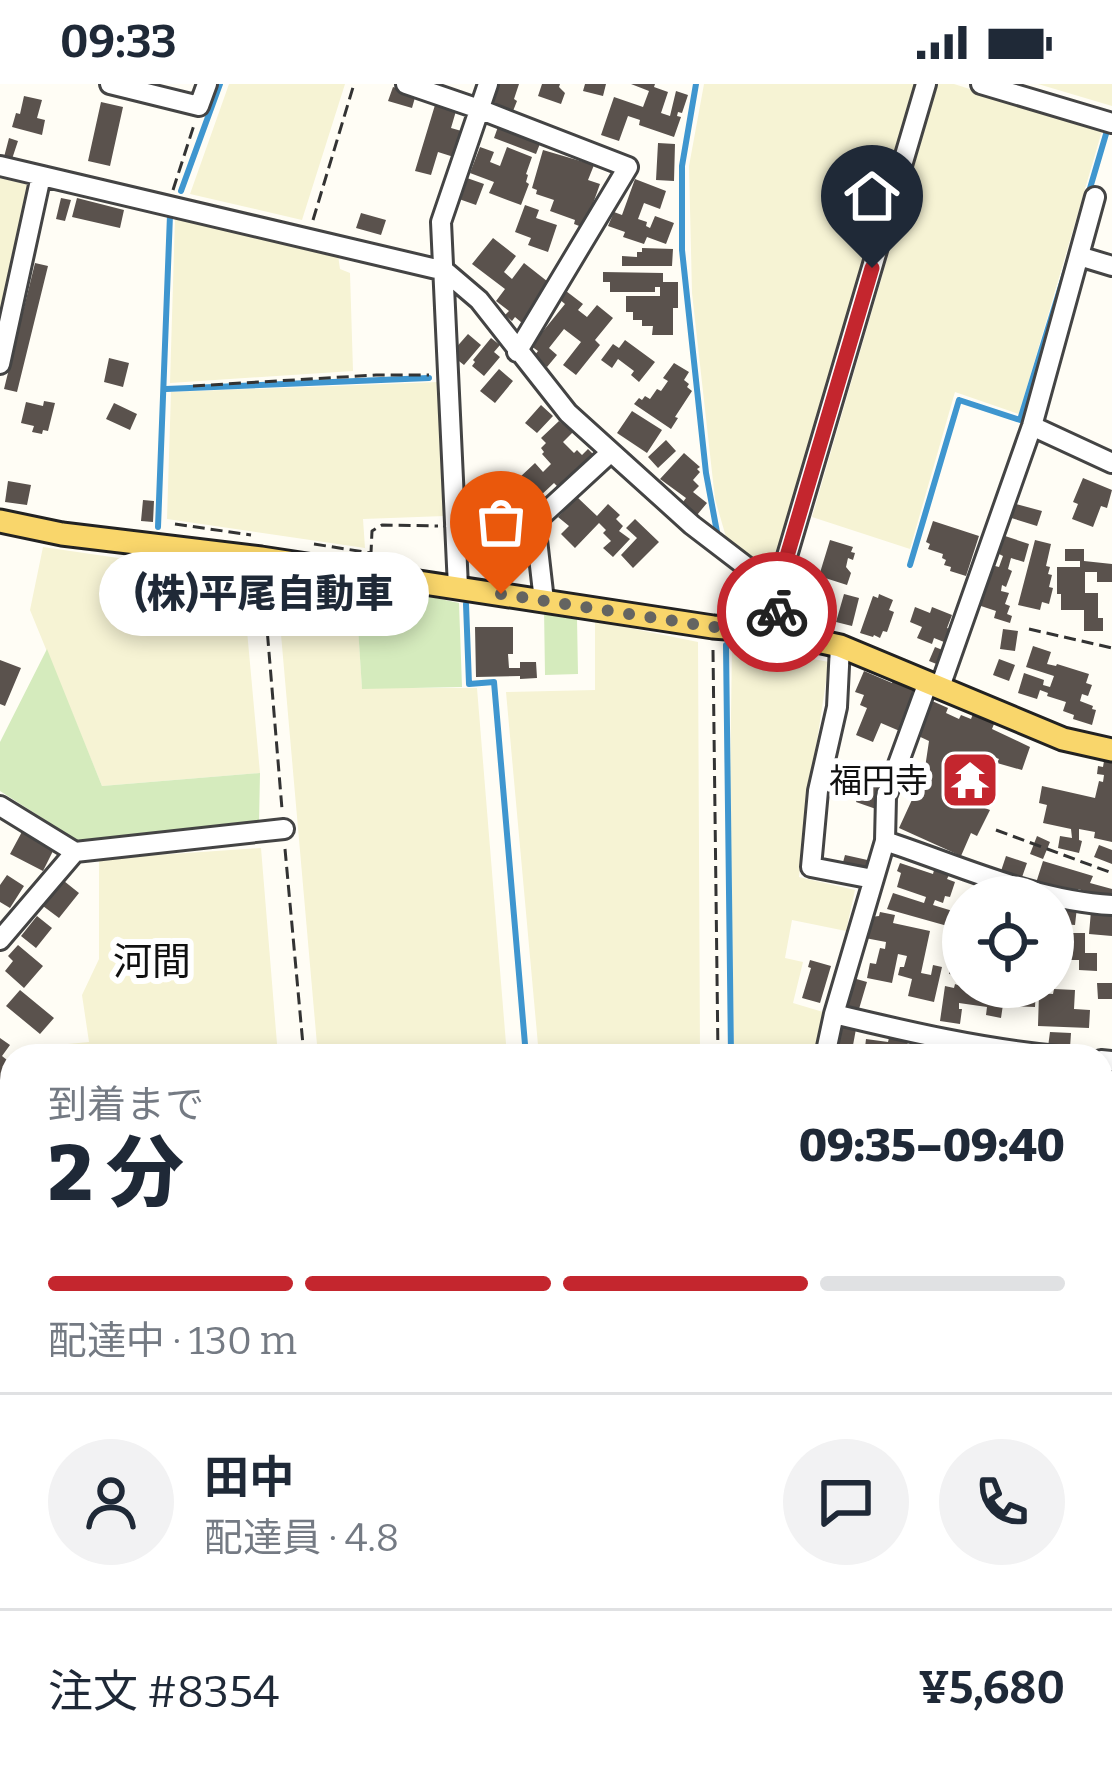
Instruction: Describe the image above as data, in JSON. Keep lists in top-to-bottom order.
{
  "districts": ["河間"],
  "places": {
    "other": ["(株)平尾自動車"],
    "temple": ["福円寺"]
  },
  "page": {
    "status": "09:33",
    "bubble": "(株)平尾自動車",
    "heading": ["2 分", "到着まで", "09:35–09:40"],
    "panel": [
      "田中",
      "配達員 · 4.8",
      "注文 #8354",
      "¥5,680"
    ],
    "bar": "配達中 · 130 m"
  }
}
